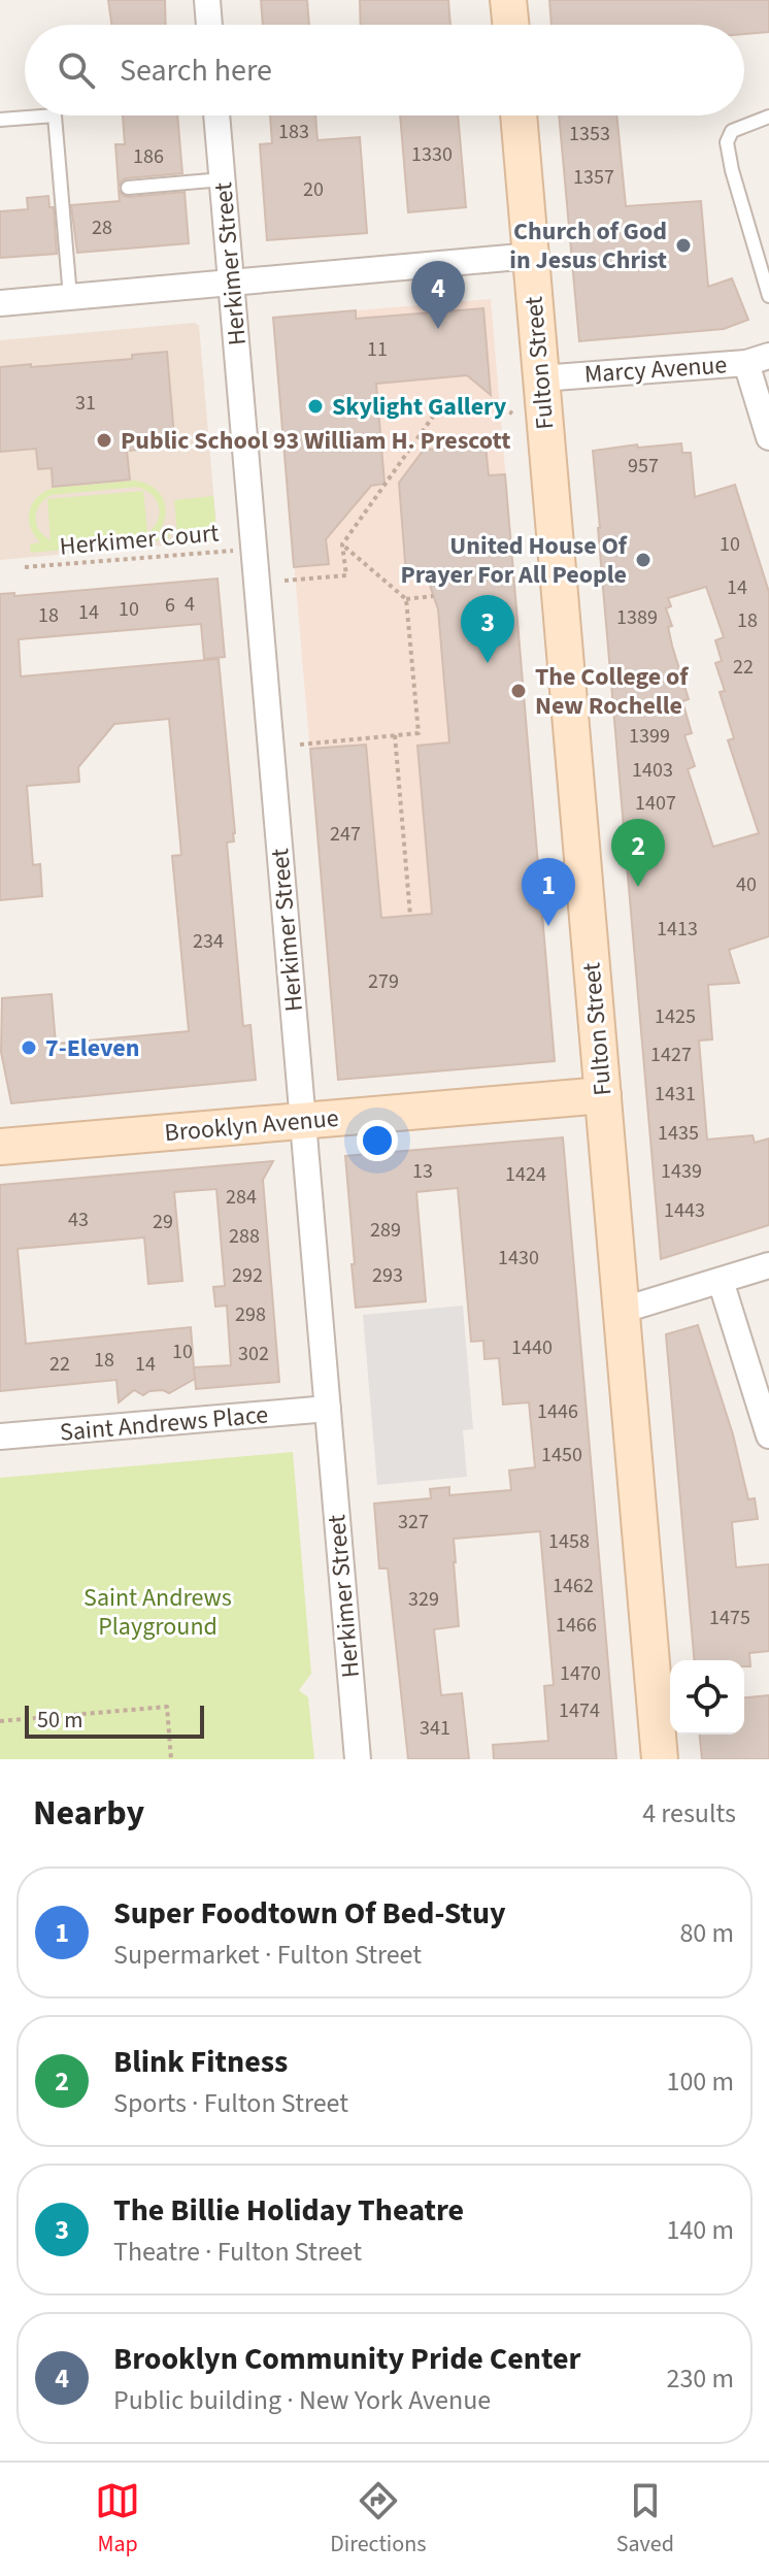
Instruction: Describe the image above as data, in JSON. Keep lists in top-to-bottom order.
{
  "streets": {
    "main road": ["Fulton Street", "Brooklyn Avenue"],
    "street": ["Herkimer Street", "Marcy Avenue", "Saint Andrews Place"],
    "path": ["Herkimer Court"]
  },
  "crossings": [
    ["Herkimer Street", "Herkimer Court"],
    ["Herkimer Street", "Brooklyn Avenue"],
    ["Herkimer Street", "Saint Andrews Place"],
    ["Fulton Street", "Marcy Avenue"],
    ["Fulton Street", "Brooklyn Avenue"]
  ],
  "parks": ["Saint Andrews Playground"],
  "places": [
    "Church of God in Jesus Christ",
    "Skylight Gallery",
    "Public School 93 William H. Prescott",
    "United House Of Prayer For All People",
    "The College of New Rochelle",
    "7-Eleven"
  ],
  "house_numbers": [
    "183",
    "1353",
    "1330",
    "186",
    "1357",
    "20",
    "28",
    "11",
    "31",
    "957",
    "10",
    "14",
    "4",
    "6",
    "10",
    "14",
    "18",
    "1389",
    "18",
    "22",
    "1399",
    "1403",
    "1407",
    "247",
    "40",
    "1413",
    "234",
    "279",
    "1425",
    "1427",
    "1431",
    "1435",
    "13",
    "1439",
    "1424",
    "284",
    "1443",
    "43",
    "29",
    "289",
    "288",
    "1430",
    "292",
    "293",
    "298",
    "1440",
    "10",
    "302",
    "18",
    "22",
    "14",
    "1446",
    "1450",
    "327",
    "1458",
    "1462",
    "329",
    "1475",
    "1466",
    "1470",
    "1474",
    "341"
  ],
  "scale_bar": "50 m",
  "page": {
    "search": "Search here",
    "pins": [
      "4",
      "3",
      "2",
      "1"
    ],
    "scale": "50 m",
    "heading": ["Nearby", "4 results"],
    "list": [
      {
        "mark": "1",
        "name": "Super Foodtown Of Bed-Stuy",
        "note": "Supermarket · Fulton Street",
        "value": "80 m"
      },
      {
        "mark": "2",
        "name": "Blink Fitness",
        "note": "Sports · Fulton Street",
        "value": "100 m"
      },
      {
        "mark": "3",
        "name": "The Billie Holiday Theatre",
        "note": "Theatre · Fulton Street",
        "value": "140 m"
      },
      {
        "mark": "4",
        "name": "Brooklyn Community Pride Center",
        "note": "Public building · New York Avenue",
        "value": "230 m"
      }
    ],
    "nav": ["Map", "Directions", "Saved"]
  }
}
